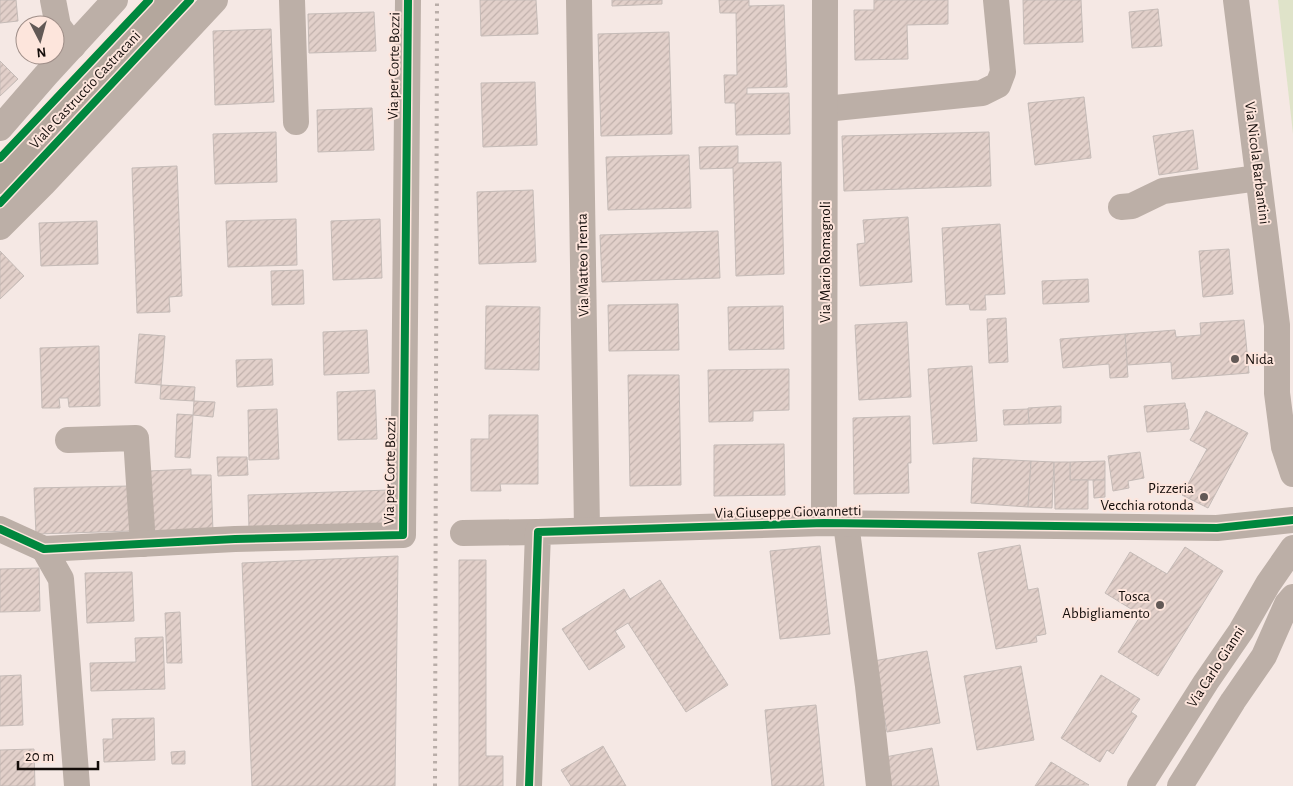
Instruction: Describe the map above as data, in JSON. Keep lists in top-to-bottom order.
{
  "streets": {
    "main road": ["Viale Castruccio Castracani"],
    "street": [
      "Via per Corte Bozzi",
      "Via Nicola Barbantini",
      "Via Mario Romagnoli",
      "Via Matteo Trenta",
      "Via Giuseppe Giovannetti",
      "Via Carlo Gianni"
    ]
  },
  "crossings": [
    ["Via Mario Romagnoli", "Via Giuseppe Giovannetti"],
    ["Via Matteo Trenta", "Via Giuseppe Giovannetti"]
  ],
  "places": ["Nida", "Pizzeria Vecchia rotonda", "Tosca Abbigliamento"],
  "scale_bar": "20 m",
  "north": "bottom"
}
